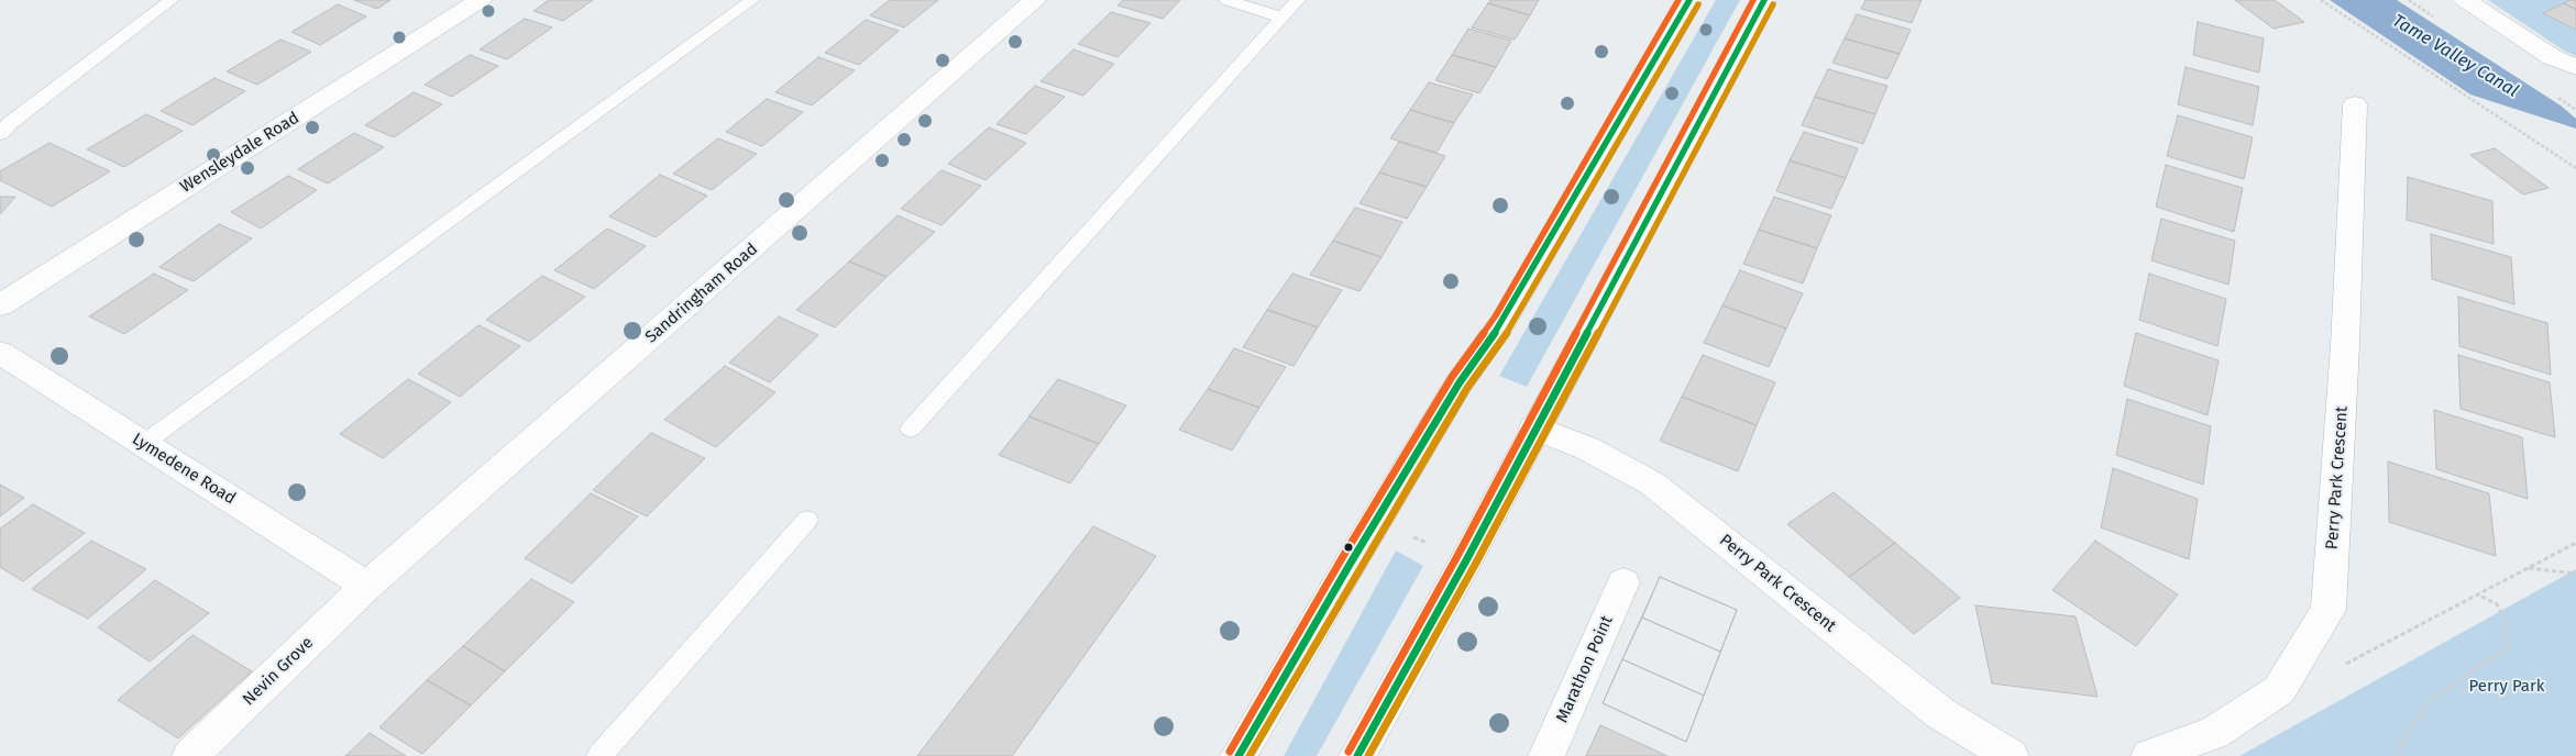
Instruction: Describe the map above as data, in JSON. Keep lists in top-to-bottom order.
{
  "streets": {
    "main road": [
      "Wensleydale Road",
      "Sandringham Road",
      "Lymedene Road",
      "Perry Park Crescent",
      "Marathon Point",
      "Nevin Grove"
    ]
  },
  "crossings": [
    ["Sandringham Road", "Lymedene Road"],
    ["Sandringham Road", "Nevin Grove"],
    ["Lymedene Road", "Nevin Grove"]
  ],
  "water": ["Tame Valley Canal"],
  "parks": ["Perry Park"]
}
